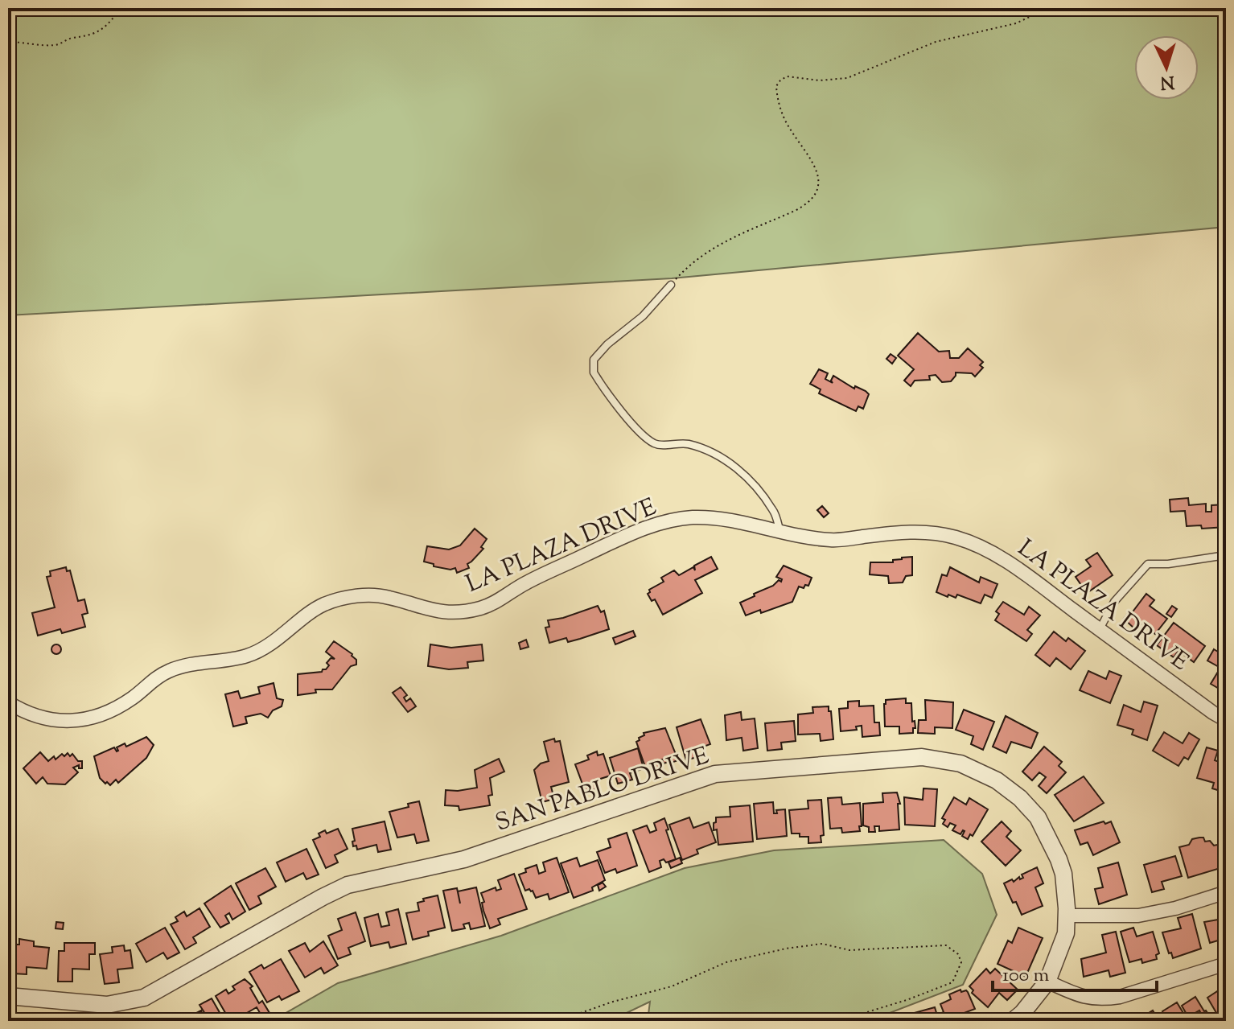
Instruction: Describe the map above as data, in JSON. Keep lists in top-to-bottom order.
{
  "streets": {
    "street": ["LA PLAZA DRIVE", "SAN PABLO DRIVE"]
  },
  "scale_bar": "100 m",
  "north": "bottom"
}
